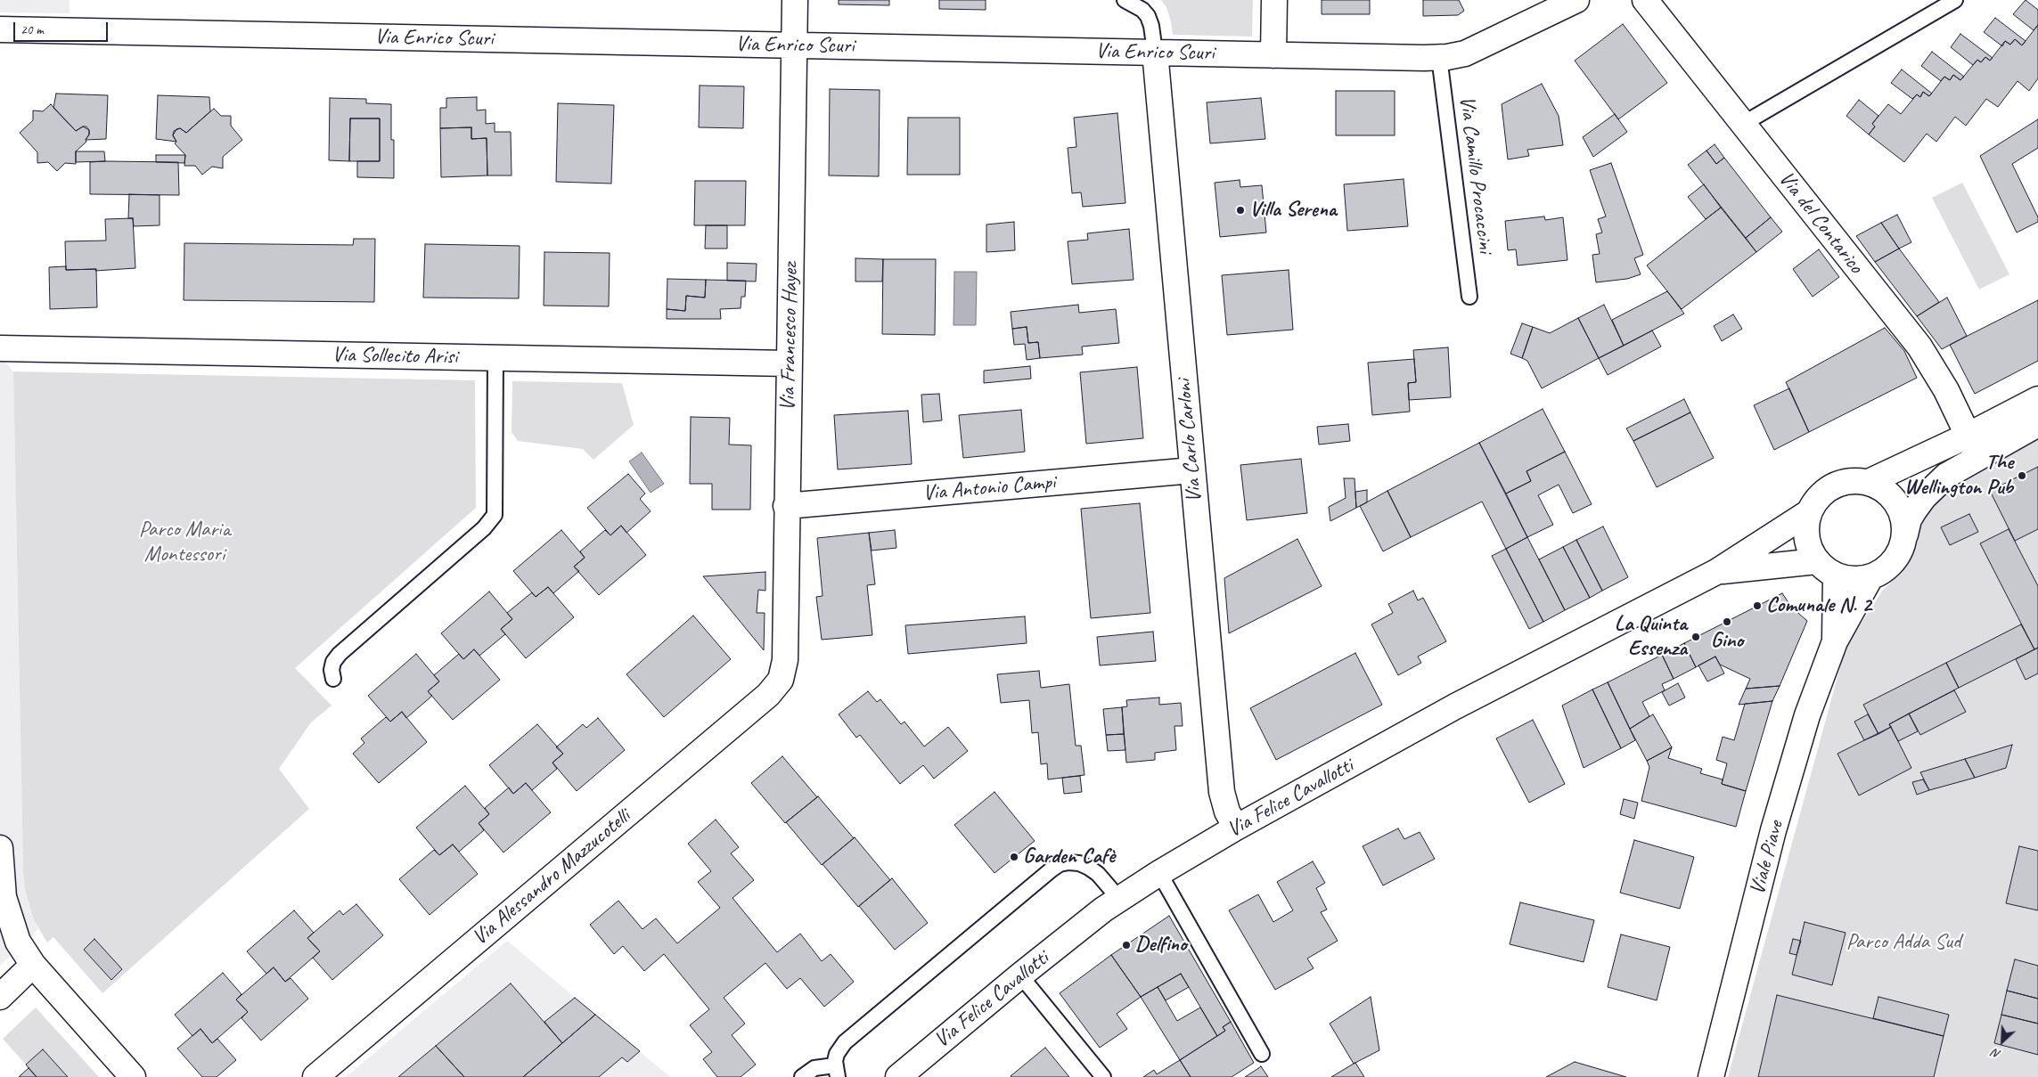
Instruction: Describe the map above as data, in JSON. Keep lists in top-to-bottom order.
{
  "streets": {
    "street": [
      "Via Enrico Scuri",
      "Via del Contarico",
      "Via Francesco Hayez",
      "Via Sollecito Arisi",
      "Via Carlo Carloni",
      "Via Antonio Campi",
      "Via Felice Cavallotti",
      "Viale Piave",
      "Via Alessandro Mazzucotelli"
    ],
    "lane": ["Via Camillo Procaccini"]
  },
  "crossings": [
    ["Via Enrico Scuri", "Via Camillo Procaccini"],
    ["Via Enrico Scuri", "Via Francesco Hayez"],
    ["Via Enrico Scuri", "Via Carlo Carloni"],
    ["Via Francesco Hayez", "Via Sollecito Arisi"],
    ["Via Francesco Hayez", "Via Antonio Campi"],
    ["Via Francesco Hayez", "Via Alessandro Mazzucotelli"],
    ["Via Carlo Carloni", "Via Antonio Campi"],
    ["Via Carlo Carloni", "Via Felice Cavallotti"],
    ["Via Felice Cavallotti", "Viale Piave"]
  ],
  "parks": ["Parco Maria Montessori", "Parco Adda Sud"],
  "places": [
    "Villa Serena",
    "The Wellington Pub",
    "Comunale N. 2",
    "Gino",
    "La Quinta Essenza",
    "Garden Cafè",
    "Delfino"
  ],
  "scale_bar": "20 m",
  "north": "bottom left"
}
